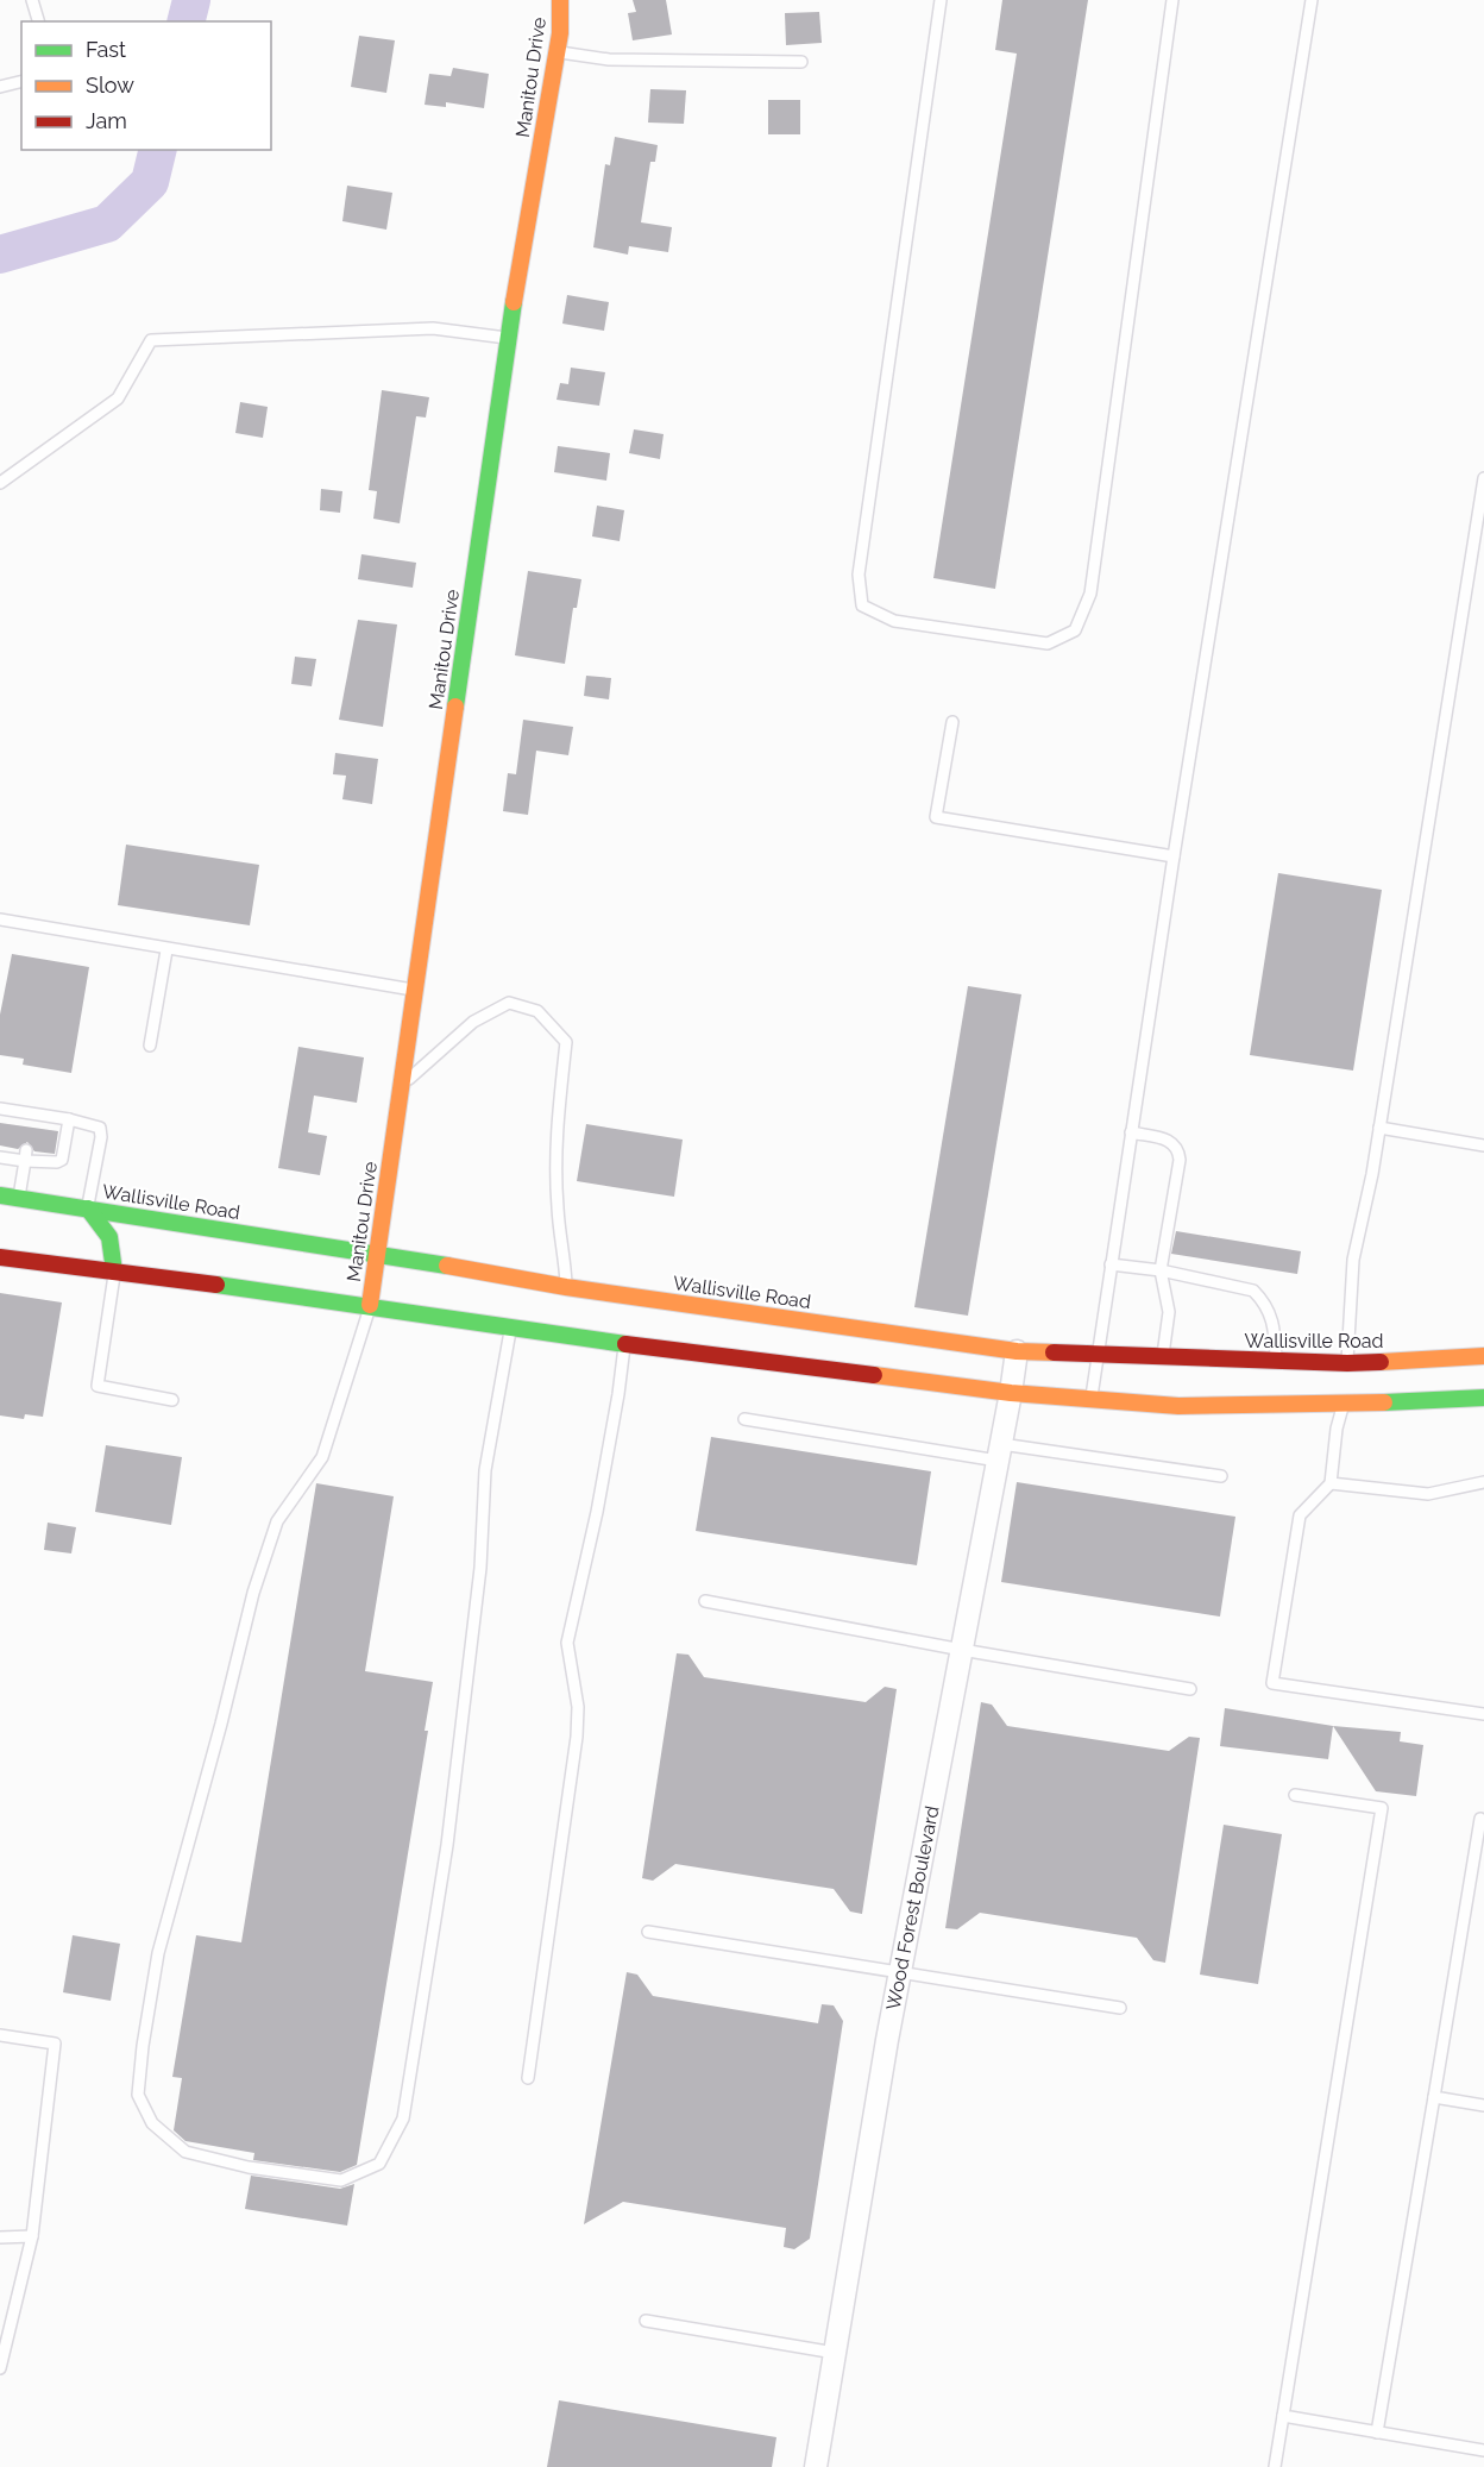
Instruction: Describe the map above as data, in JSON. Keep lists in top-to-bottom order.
{
  "streets": {
    "main road": ["Manitou Drive", "Wallisville Road"],
    "street": ["Wood Forest Boulevard"]
  },
  "crossings": [
    ["Manitou Drive", "Wallisville Road"],
    ["Wallisville Road", "Wood Forest Boulevard"]
  ],
  "legend": ["Fast", "Slow", "Jam"]
}
